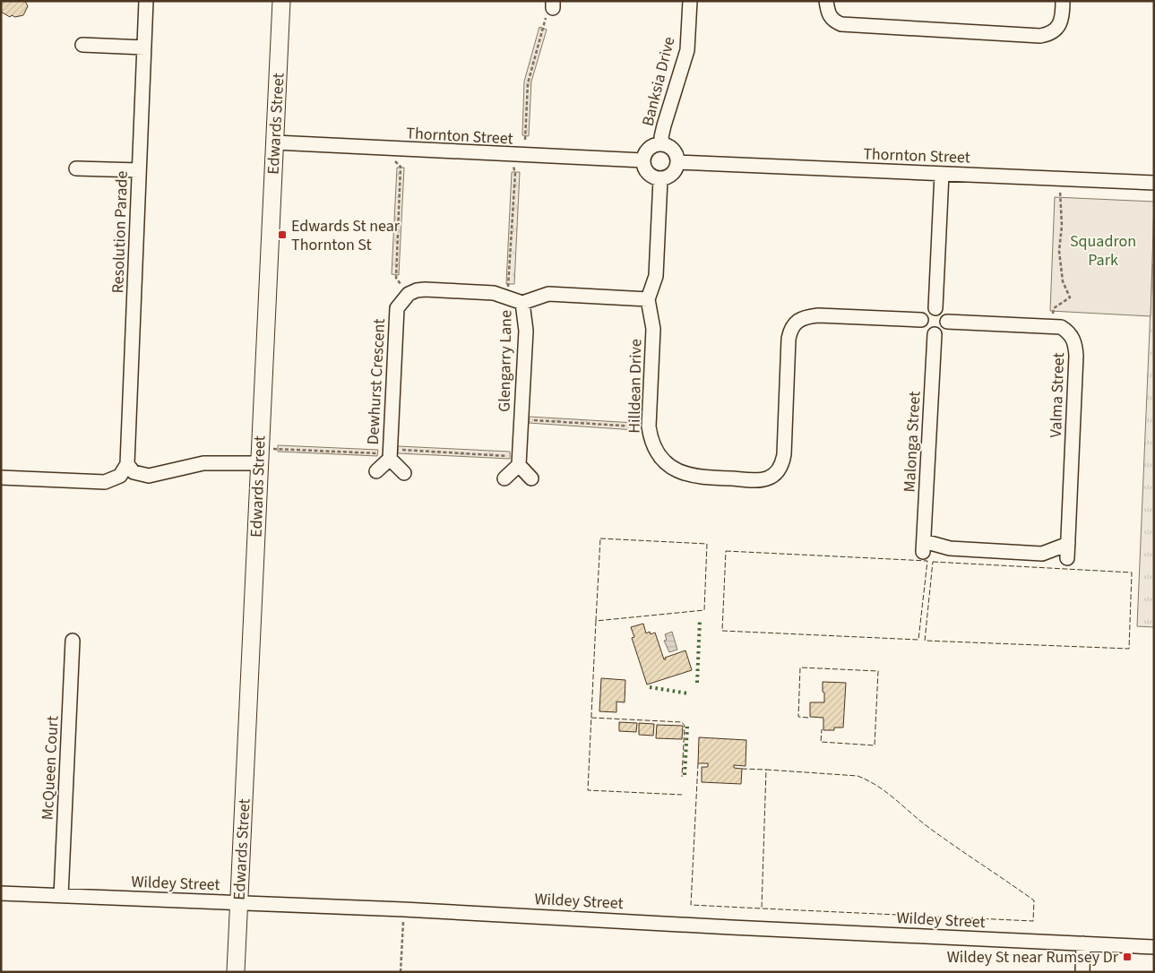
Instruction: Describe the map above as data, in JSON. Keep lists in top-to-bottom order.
{
  "streets": {
    "main road": ["Edwards Street"],
    "street": [
      "Banksia Drive",
      "Thornton Street",
      "Resolution Parade",
      "Glengarry Lane",
      "Dewhurst Crescent",
      "Hilldean Drive",
      "Valma Street",
      "Malonga Street",
      "McQueen Court",
      "Wildey Street"
    ]
  },
  "crossings": [
    ["Banksia Drive", "Thornton Street"],
    ["Banksia Drive", "Hilldean Drive"],
    ["Edwards Street", "Thornton Street"],
    ["Edwards Street", "Wildey Street"],
    ["Thornton Street", "Hilldean Drive"],
    ["Glengarry Lane", "Hilldean Drive"],
    ["Hilldean Drive", "Valma Street"],
    ["Hilldean Drive", "Malonga Street"],
    ["Valma Street", "Malonga Street"],
    ["McQueen Court", "Wildey Street"]
  ],
  "parks": ["Squadron Park"],
  "places": {
    "transit": ["Edwards St near Thornton St", "Wildey St near Rumsey Dr"]
  }
}
